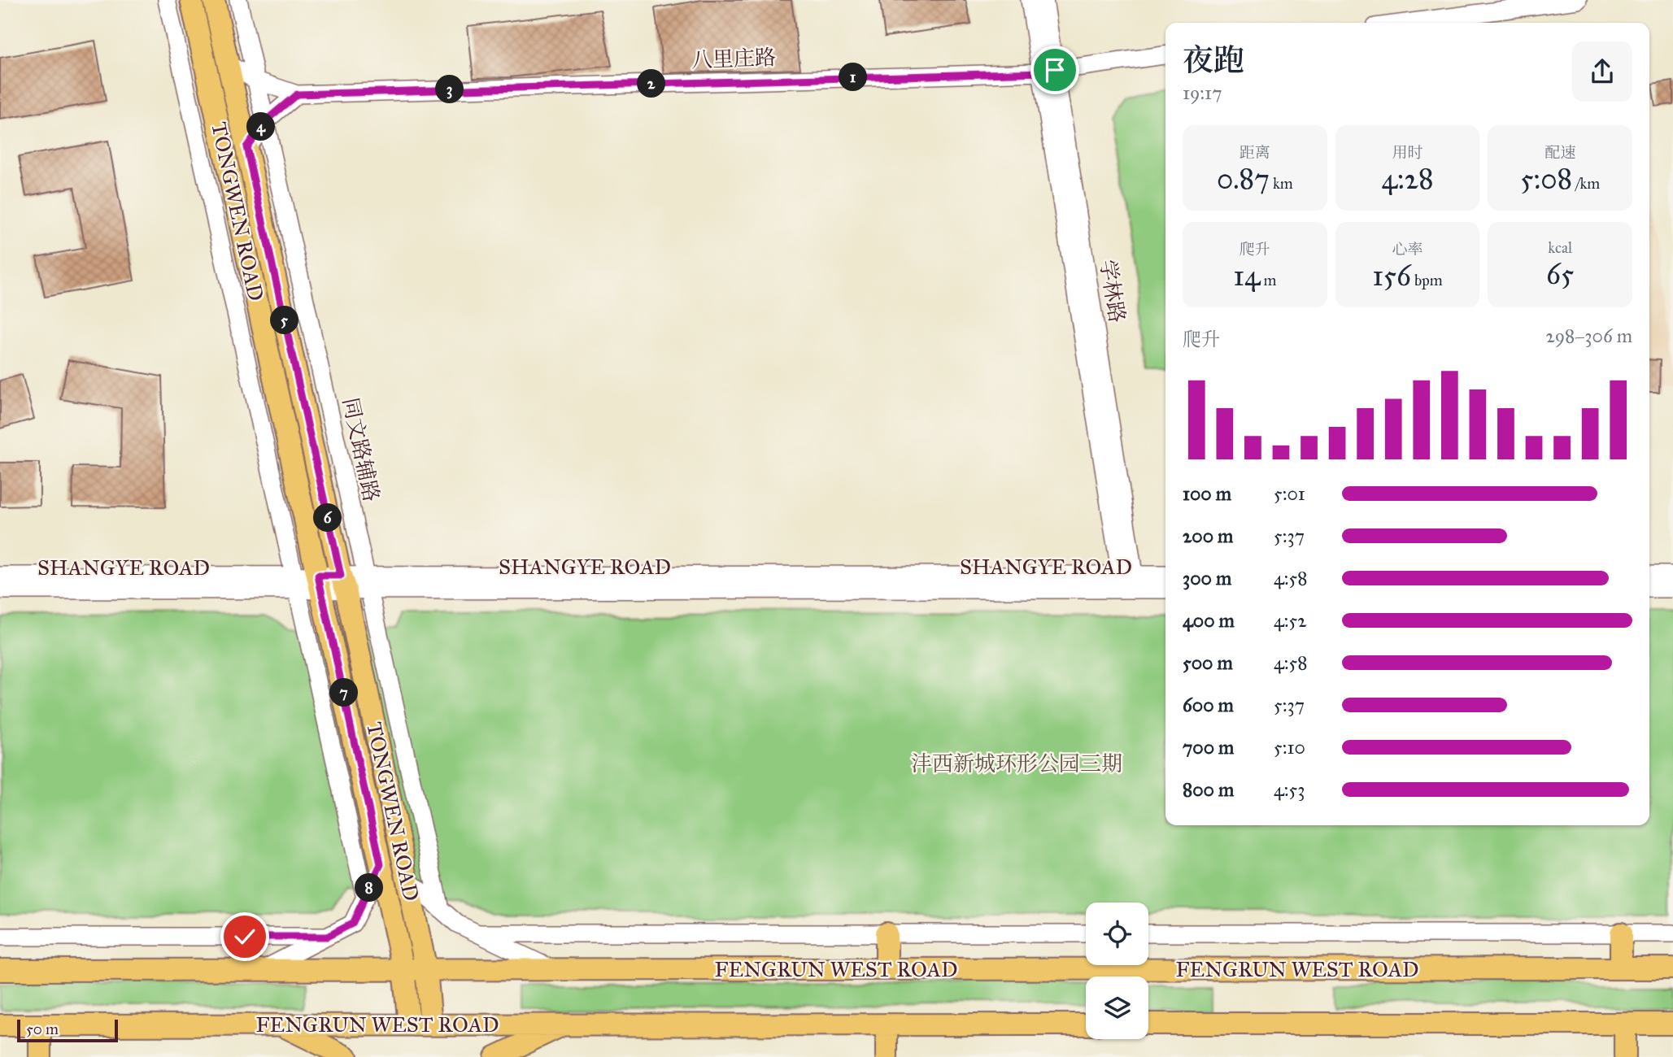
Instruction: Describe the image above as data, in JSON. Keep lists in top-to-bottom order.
{
  "streets": {
    "main road": ["TONGWEN ROAD", "FENGRUN WEST ROAD"],
    "street": [
      "八里庄路",
      "学林路",
      "同文路辅路",
      "SHANGYE ROAD"
    ]
  },
  "crossings": [
    ["八里庄路", "学林路"],
    ["TONGWEN ROAD", "SHANGYE ROAD"],
    ["TONGWEN ROAD", "FENGRUN WEST ROAD"],
    ["学林路", "SHANGYE ROAD"],
    ["同文路辅路", "SHANGYE ROAD"]
  ],
  "parks": ["沣西新城环形公园三期"],
  "scale_bar": "50 m",
  "page": {
    "heading": ["夜跑", "19:17"],
    "pins": [
      "1",
      "2",
      "3",
      "4",
      "5",
      "6",
      "7",
      "8"
    ],
    "stats": [
      ["距离", "0.87 km"],
      ["用时", "4:28"],
      ["配速", "5:08 /km"],
      ["爬升", "14 m"],
      ["心率", "156 bpm"],
      ["kcal", "65"]
    ],
    "chart": ["爬升", "298–306 m"],
    "list": [
      {
        "name": "100 m",
        "note": "5:01"
      },
      {
        "name": "200 m",
        "note": "5:37"
      },
      {
        "name": "300 m",
        "note": "4:58"
      },
      {
        "name": "400 m",
        "note": "4:52"
      },
      {
        "name": "500 m",
        "note": "4:58"
      },
      {
        "name": "600 m",
        "note": "5:37"
      },
      {
        "name": "700 m",
        "note": "5:10"
      },
      {
        "name": "800 m",
        "note": "4:53"
      }
    ],
    "scale": "50 m"
  }
}
